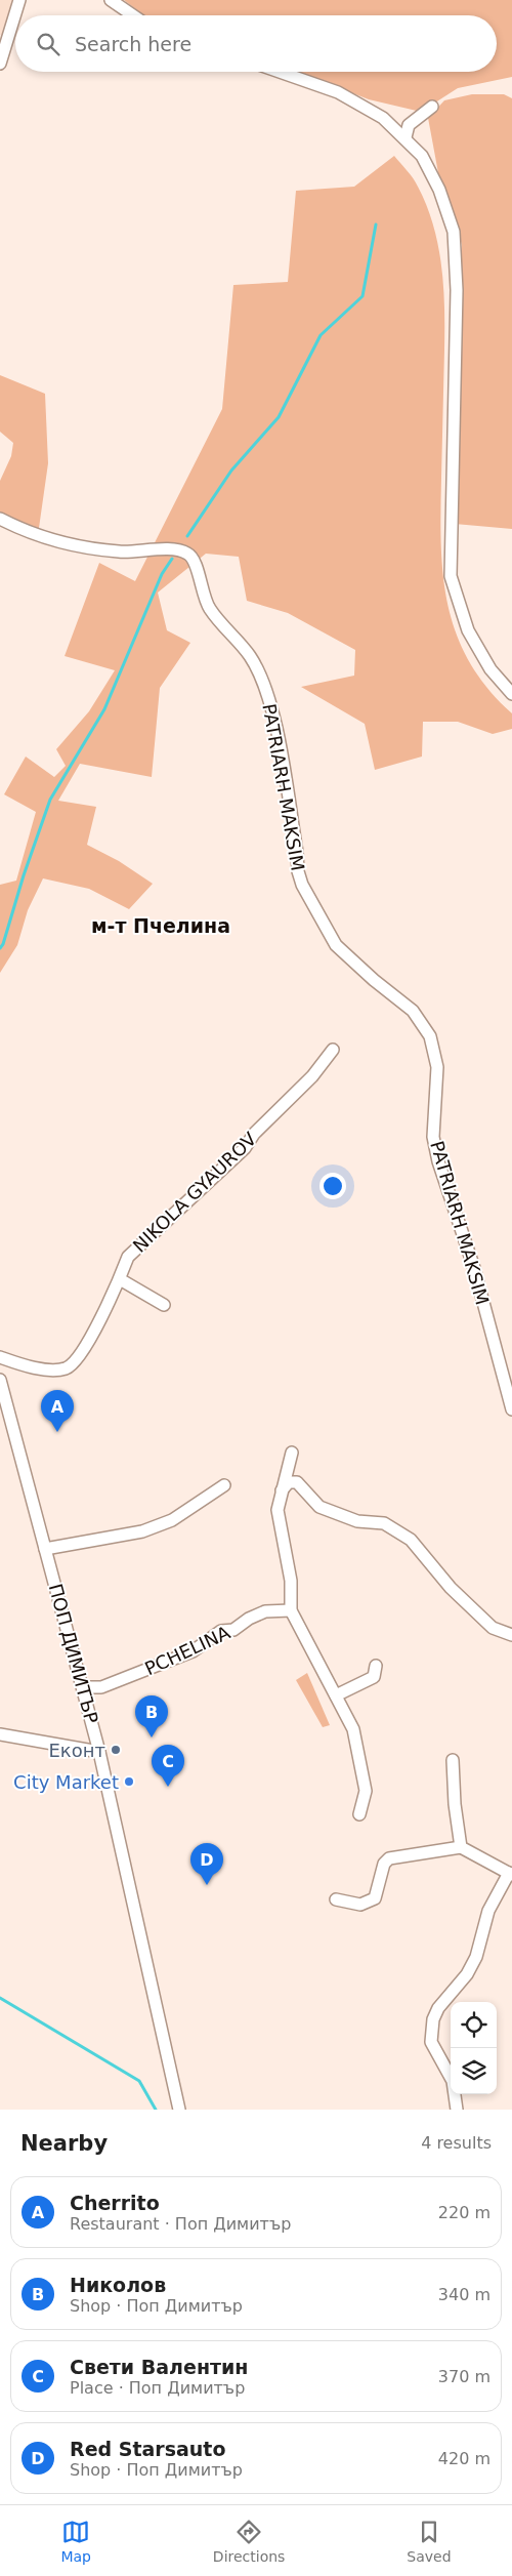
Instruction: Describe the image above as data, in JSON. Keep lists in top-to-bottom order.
{
  "streets": {
    "street": [
      "PATRIARH MAKSIM",
      "NIKOLA GYAUROV",
      "PCHELINA",
      "ПОП ДИМИТЪР"
    ]
  },
  "crossings": [
    ["PCHELINA", "ПОП ДИМИТЪР"]
  ],
  "districts": ["м-т Пчелина"],
  "places": ["Еконт", "City Market"],
  "page": {
    "search": "Search here",
    "pins": [
      "A",
      "B",
      "C",
      "D"
    ],
    "heading": ["Nearby", "4 results"],
    "list": [
      {
        "mark": "A",
        "name": "Cherrito",
        "note": "Restaurant · Поп Димитър",
        "value": "220 m"
      },
      {
        "mark": "B",
        "name": "Николов",
        "note": "Shop · Поп Димитър",
        "value": "340 m"
      },
      {
        "mark": "C",
        "name": "Свети Валентин",
        "note": "Place · Поп Димитър",
        "value": "370 m"
      },
      {
        "mark": "D",
        "name": "Red Starsauto",
        "note": "Shop · Поп Димитър",
        "value": "420 m"
      }
    ],
    "nav": ["Map", "Directions", "Saved"]
  }
}
